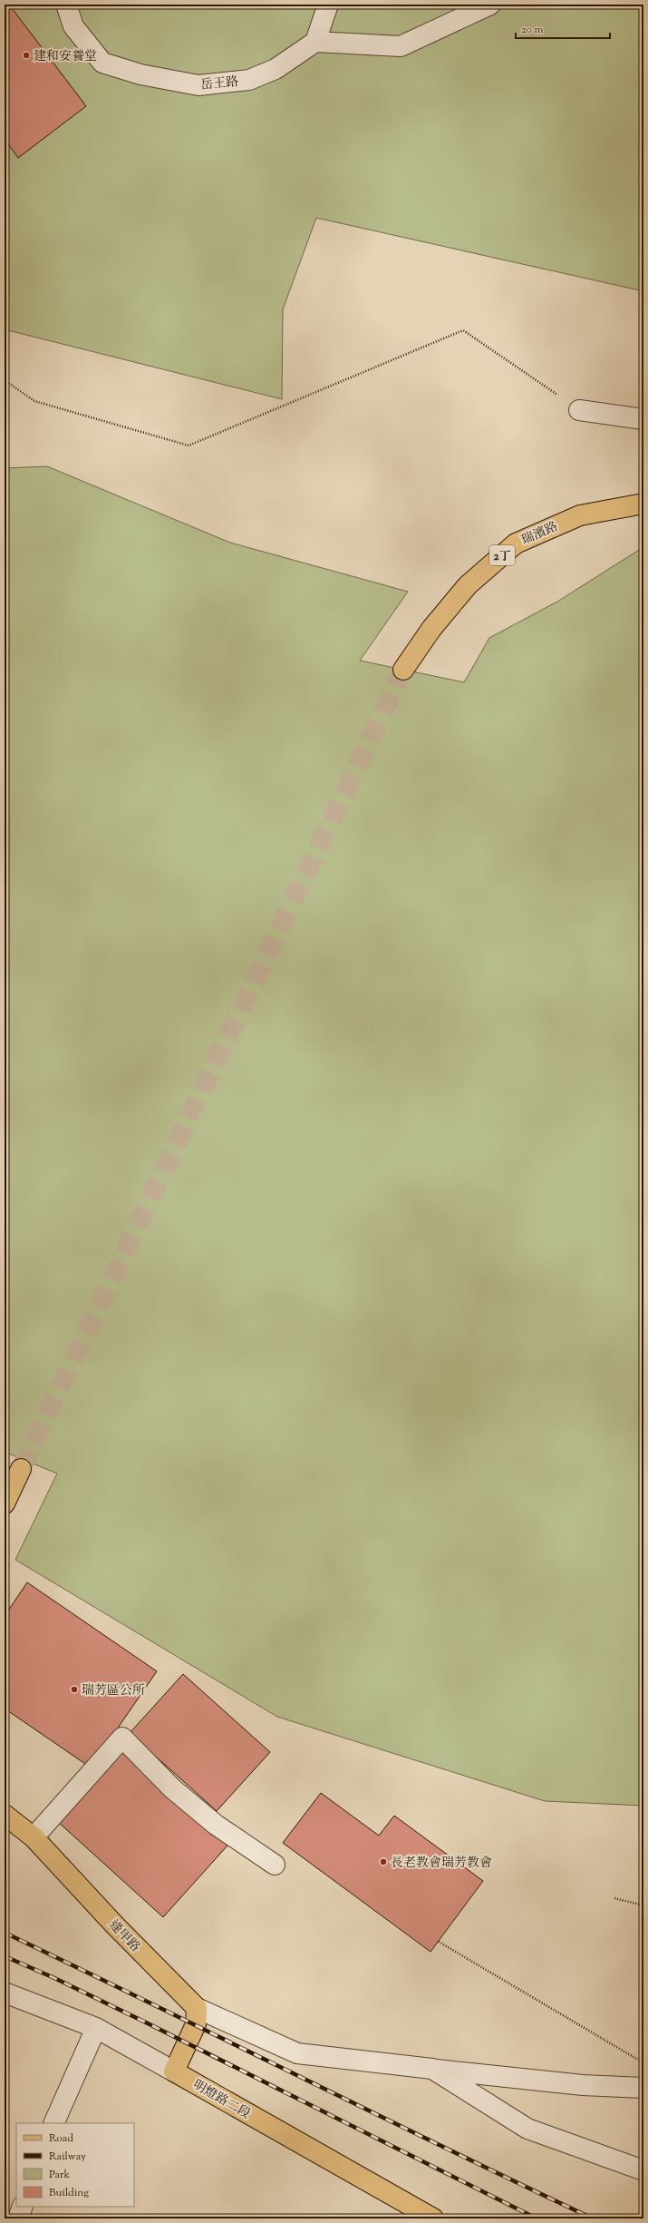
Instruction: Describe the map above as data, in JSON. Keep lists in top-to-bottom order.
{
  "streets": {
    "main road": [
      "瑞濱路",
      "2丁",
      "逢甲路",
      "明燈路二段"
    ],
    "street": ["岳王路"]
  },
  "places": ["建和安養堂", "瑞芳區公所", "長老教會瑞芳教會"],
  "legend": [
    "Road",
    "Railway",
    "Park",
    "Building"
  ],
  "scale_bar": "20 m"
}
